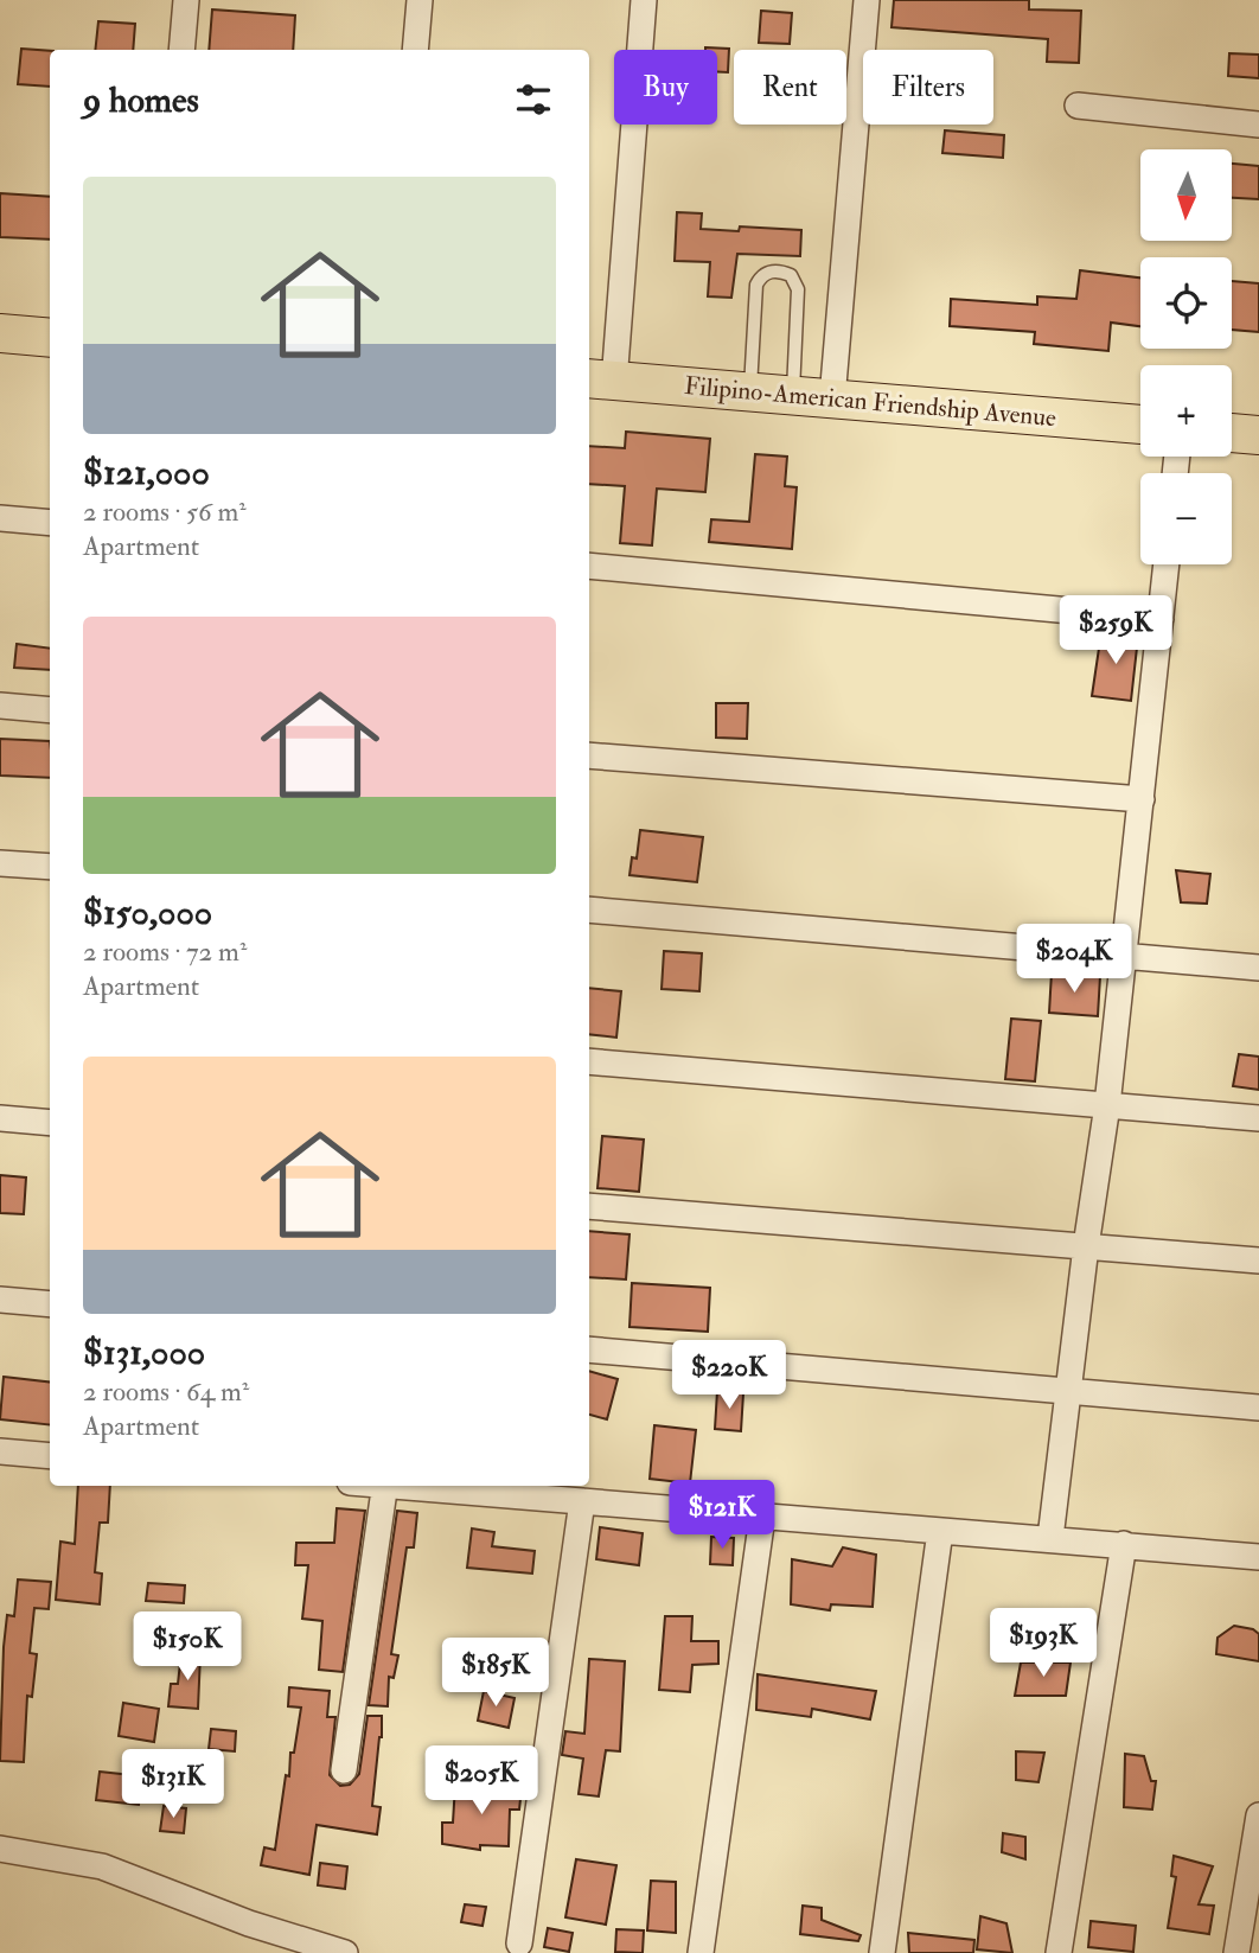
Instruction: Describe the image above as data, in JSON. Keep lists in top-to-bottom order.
{
  "streets": {
    "main road": ["Filipino-American Friendship Avenue"]
  },
  "north": "bottom",
  "page": {
    "chip": ["Buy", "Rent", "Filters"],
    "heading": "9 homes",
    "map_buttons": ["+", "−"],
    "list": [
      {
        "name": "$121,000",
        "note": "2 rooms · 56 m² · Apartment"
      },
      {
        "name": "$150,000",
        "note": "2 rooms · 72 m² · Apartment"
      },
      {
        "name": "$131,000",
        "note": "2 rooms · 64 m² · Apartment"
      }
    ],
    "price": [
      "$259K",
      "$204K",
      "$220K",
      "$121K",
      "$193K",
      "$150K",
      "$185K",
      "$205K",
      "$131K"
    ]
  }
}
